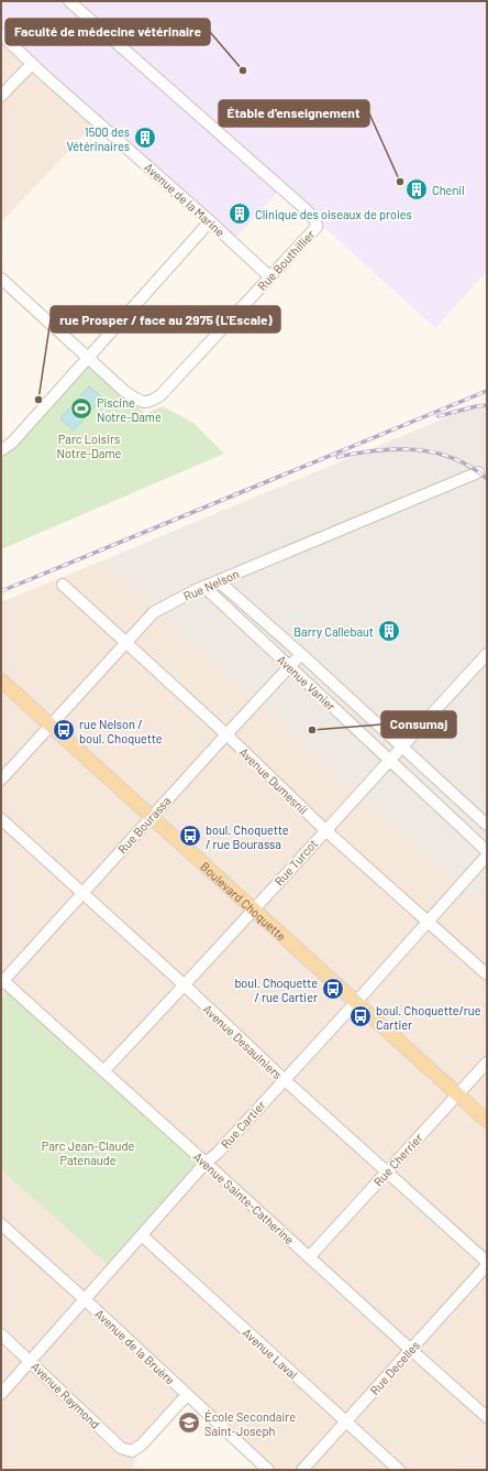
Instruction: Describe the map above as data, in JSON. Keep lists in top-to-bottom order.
{
  "streets": {
    "main road": ["Boulevard Choquette"],
    "street": [
      "Avenue de la Marine",
      "Rue Bouthillier",
      "Rue Nelson",
      "Avenue Vanier",
      "Avenue Dumesnil",
      "Rue Bourassa",
      "Rue Turcot",
      "Avenue Desaulniers",
      "Rue Cartier",
      "Rue Cherrier",
      "Avenue Sainte-Catherine",
      "Avenue de la Bruère",
      "Avenue Laval",
      "Rue Decelles",
      "Avenue Raymond"
    ]
  },
  "crossings": [
    ["Avenue de la Marine", "Rue Bouthillier"],
    ["Rue Nelson", "Avenue Vanier"],
    ["Rue Nelson", "Avenue Dumesnil"],
    ["Rue Nelson", "Boulevard Choquette"],
    ["Avenue Vanier", "Rue Bourassa"],
    ["Avenue Vanier", "Rue Turcot"],
    ["Avenue Dumesnil", "Rue Bourassa"],
    ["Avenue Dumesnil", "Rue Turcot"],
    ["Avenue Dumesnil", "Rue Cartier"],
    ["Rue Bourassa", "Boulevard Choquette"],
    ["Rue Bourassa", "Avenue Desaulniers"],
    ["Rue Bourassa", "Avenue Sainte-Catherine"],
    ["Rue Turcot", "Boulevard Choquette"],
    ["Rue Turcot", "Avenue Desaulniers"],
    ["Rue Turcot", "Avenue Sainte-Catherine"],
    ["Boulevard Choquette", "Rue Cartier"],
    ["Boulevard Choquette", "Rue Cherrier"],
    ["Avenue Desaulniers", "Rue Cartier"],
    ["Avenue Desaulniers", "Rue Cherrier"],
    ["Avenue Desaulniers", "Rue Decelles"],
    ["Rue Cartier", "Avenue Sainte-Catherine"],
    ["Rue Cartier", "Avenue de la Bruère"],
    ["Rue Cartier", "Avenue Laval"],
    ["Rue Cartier", "Avenue Raymond"],
    ["Rue Cherrier", "Avenue Sainte-Catherine"],
    ["Avenue Sainte-Catherine", "Rue Decelles"],
    ["Avenue de la Bruère", "Avenue Raymond"],
    ["Avenue Laval", "Rue Decelles"]
  ],
  "parks": ["Parc Loisirs Notre-Dame", "Parc Jean-Claude Patenaude"],
  "places": {
    "other": [
      "Faculté de médecine vétérinaire",
      "Étable d'enseignement",
      "rue Prosper / face au 2975 (L'Escale)",
      "Consumaj"
    ],
    "building": [
      "1500 des Vétérinaires",
      "Chenil",
      "Clinique des oiseaux de proies",
      "Barry Callebaut"
    ],
    "sports": ["Piscine Notre-Dame"],
    "bus stop": [
      "rue Nelson / boul. Choquette",
      "boul. Choquette / rue Bourassa",
      "boul. Choquette / rue Cartier",
      "boul. Choquette/rue Cartier"
    ],
    "school or university": ["École Secondaire Saint-Joseph"]
  }
}
